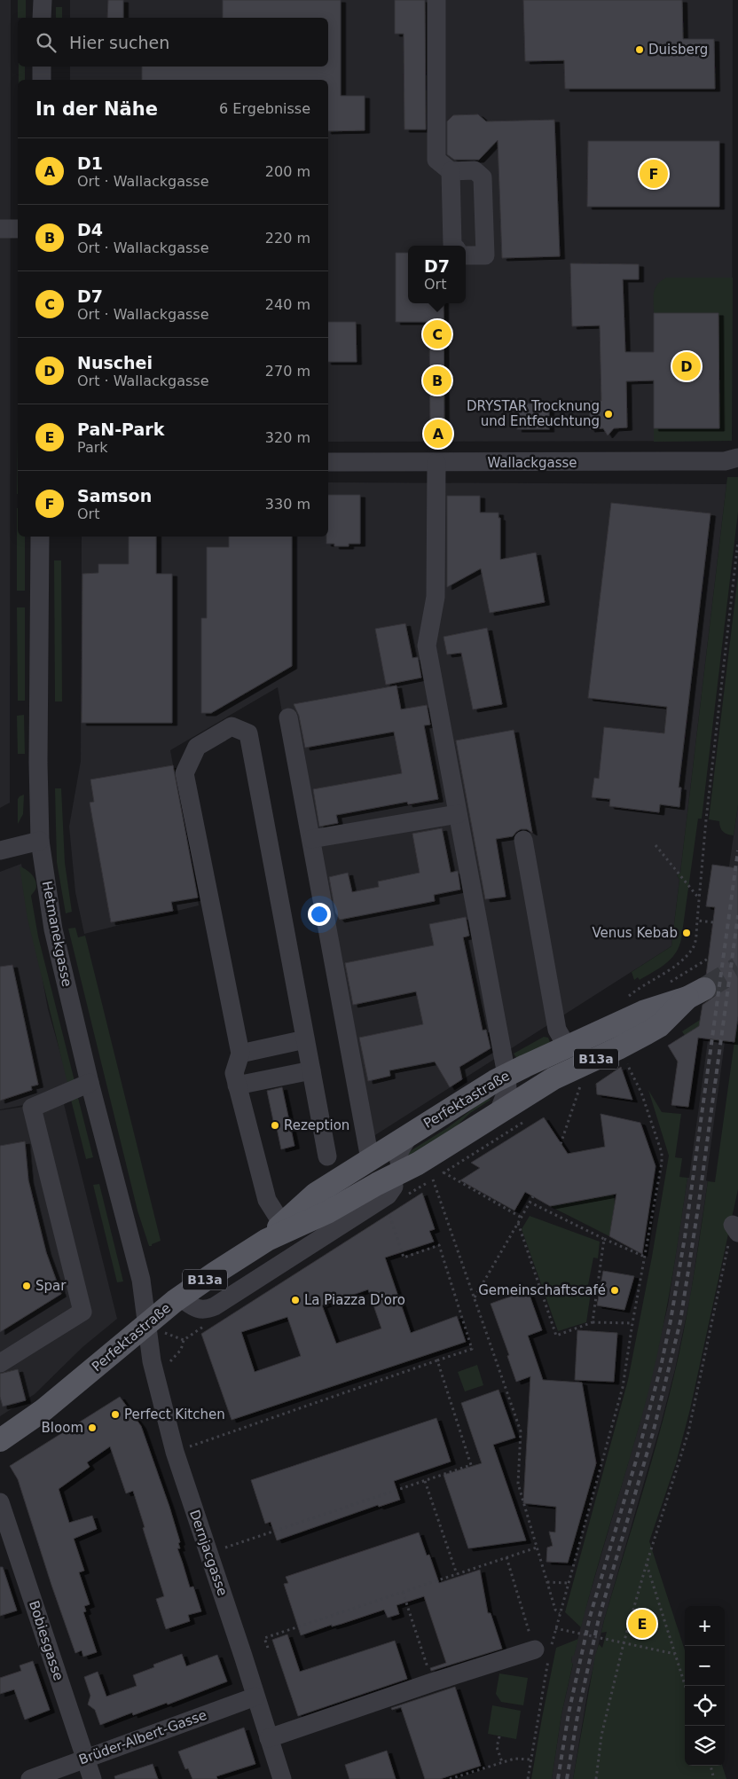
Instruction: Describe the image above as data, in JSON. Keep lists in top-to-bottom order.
{
  "streets": {
    "main road": ["B13a", "Perfektastraße"],
    "street": [
      "Wallackgasse",
      "Hetmanekgasse",
      "Dernjacgasse",
      "Bobiesgasse",
      "Brüder-Albert-Gasse"
    ]
  },
  "crossings": [
    ["Hetmanekgasse", "Perfektastraße"],
    ["Hetmanekgasse", "Dernjacgasse"],
    ["Perfektastraße", "Dernjacgasse"],
    ["Dernjacgasse", "Brüder-Albert-Gasse"],
    ["Bobiesgasse", "Brüder-Albert-Gasse"]
  ],
  "places": [
    "Duisberg",
    "DRYSTAR Trocknung und Entfeuchtung",
    "Venus Kebab",
    "Rezeption",
    "Spar",
    "Gemeinschaftscafé",
    "La Piazza D'oro",
    "Perfect Kitchen",
    "Bloom"
  ],
  "page": {
    "search": "Hier suchen",
    "heading": ["In der Nähe", "6 Ergebnisse"],
    "list": [
      {
        "mark": "A",
        "name": "D1",
        "note": "Ort · Wallackgasse",
        "value": "200 m"
      },
      {
        "mark": "B",
        "name": "D4",
        "note": "Ort · Wallackgasse",
        "value": "220 m"
      },
      {
        "mark": "C",
        "name": "D7",
        "note": "Ort · Wallackgasse",
        "value": "240 m"
      },
      {
        "mark": "D",
        "name": "Nuschei",
        "note": "Ort · Wallackgasse",
        "value": "270 m"
      },
      {
        "mark": "E",
        "name": "PaN-Park",
        "note": "Park",
        "value": "320 m"
      },
      {
        "mark": "F",
        "name": "Samson",
        "note": "Ort",
        "value": "330 m"
      }
    ],
    "pins": [
      "F",
      "C",
      "D",
      "B",
      "A",
      "E"
    ],
    "popup": ["D7", "Ort"],
    "map_buttons": ["+", "−"]
  }
}
